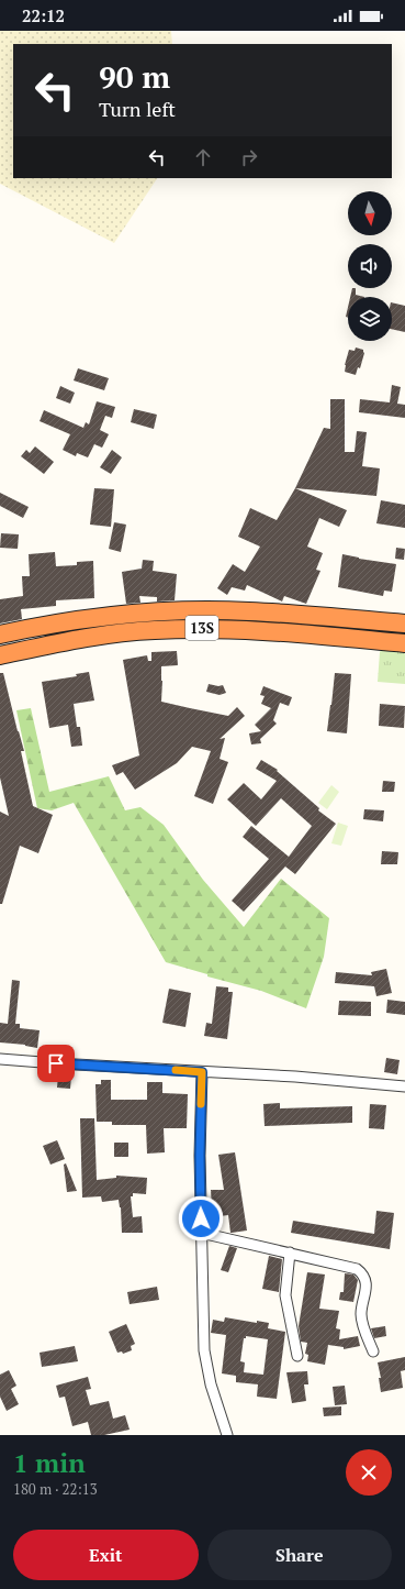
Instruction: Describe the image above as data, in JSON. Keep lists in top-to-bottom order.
{
  "streets": {
    "highway": ["13S"]
  },
  "north": "bottom",
  "page": {
    "status": "22:12",
    "turn": ["90 m", "Turn left"],
    "heading": ["1 min", "180 m · 22:13"],
    "buttons": ["Exit", "Share"]
  }
}
